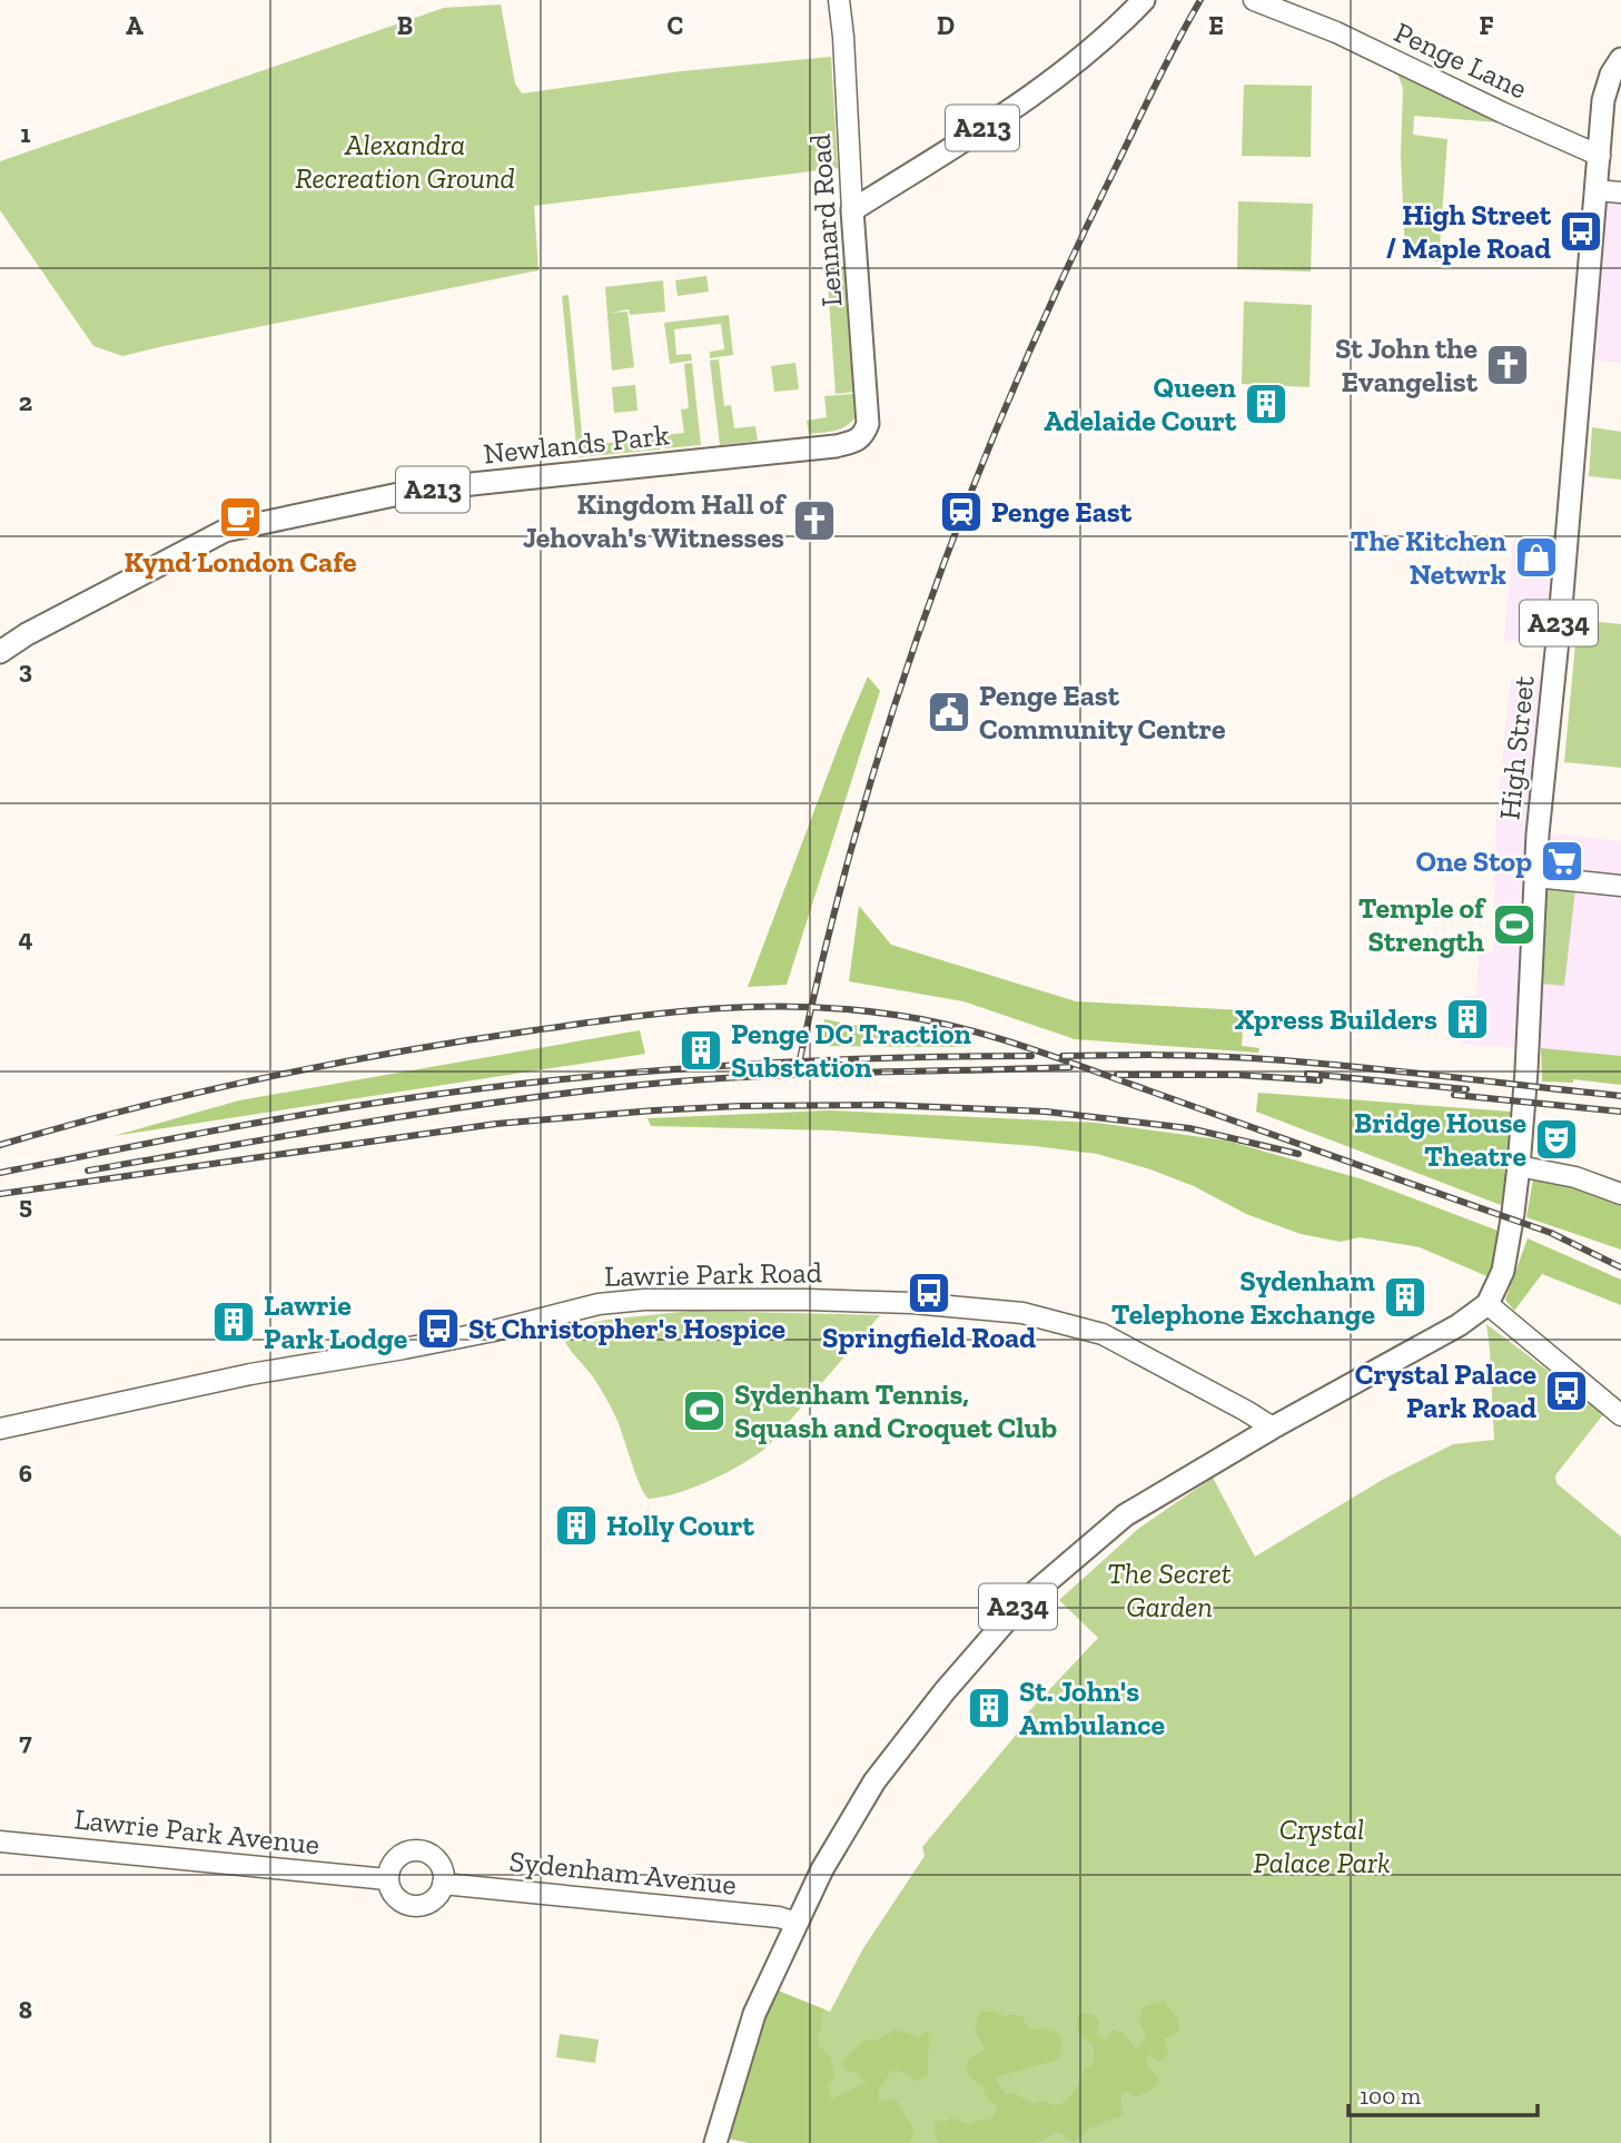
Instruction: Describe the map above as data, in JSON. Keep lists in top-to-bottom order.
{
  "streets": {
    "main road": [
      "A213",
      "Lennard Road",
      "Newlands Park",
      "A234",
      "High Street"
    ],
    "street": [
      "Penge Lane",
      "Lawrie Park Road",
      "Lawrie Park Avenue",
      "Sydenham Avenue"
    ]
  },
  "crossings": [
    ["Penge Lane", "High Street"],
    ["A213", "Lennard Road"],
    ["Lennard Road", "Newlands Park"],
    ["A234", "High Street"],
    ["A234", "Lawrie Park Road"],
    ["A234", "Sydenham Avenue"],
    ["Lawrie Park Avenue", "Sydenham Avenue"]
  ],
  "parks": ["Alexandra Recreation Ground", "The Secret Garden", "Crystal Palace Park"],
  "places": {
    "bus stop": [
      "High Street / Maple Road",
      "Springfield Road",
      "St Christopher's Hospice",
      "Crystal Palace Park Road"
    ],
    "church": ["St John the Evangelist", "Kingdom Hall of Jehovah's Witnesses"],
    "building": [
      "Queen Adelaide Court",
      "Xpress Builders",
      "Penge DC Traction Substation",
      "Sydenham Telephone Exchange",
      "Lawrie Park Lodge",
      "Holly Court",
      "St. John's Ambulance"
    ],
    "station": ["Penge East"],
    "cafe": ["Kynd London Cafe"],
    "shop": ["The Kitchen Netwrk"],
    "public building": ["Penge East Community Centre"],
    "supermarket": ["One Stop"],
    "sports": ["Temple of Strength", "Sydenham Tennis, Squash and Croquet Club"],
    "theatre": ["Bridge House Theatre"]
  },
  "scale_bar": "100 m",
  "grid": {
    "columns": [
      "A",
      "B",
      "C",
      "D",
      "E",
      "F"
    ],
    "rows": [
      "1",
      "2",
      "3",
      "4",
      "5",
      "6",
      "7",
      "8"
    ]
  }
}
